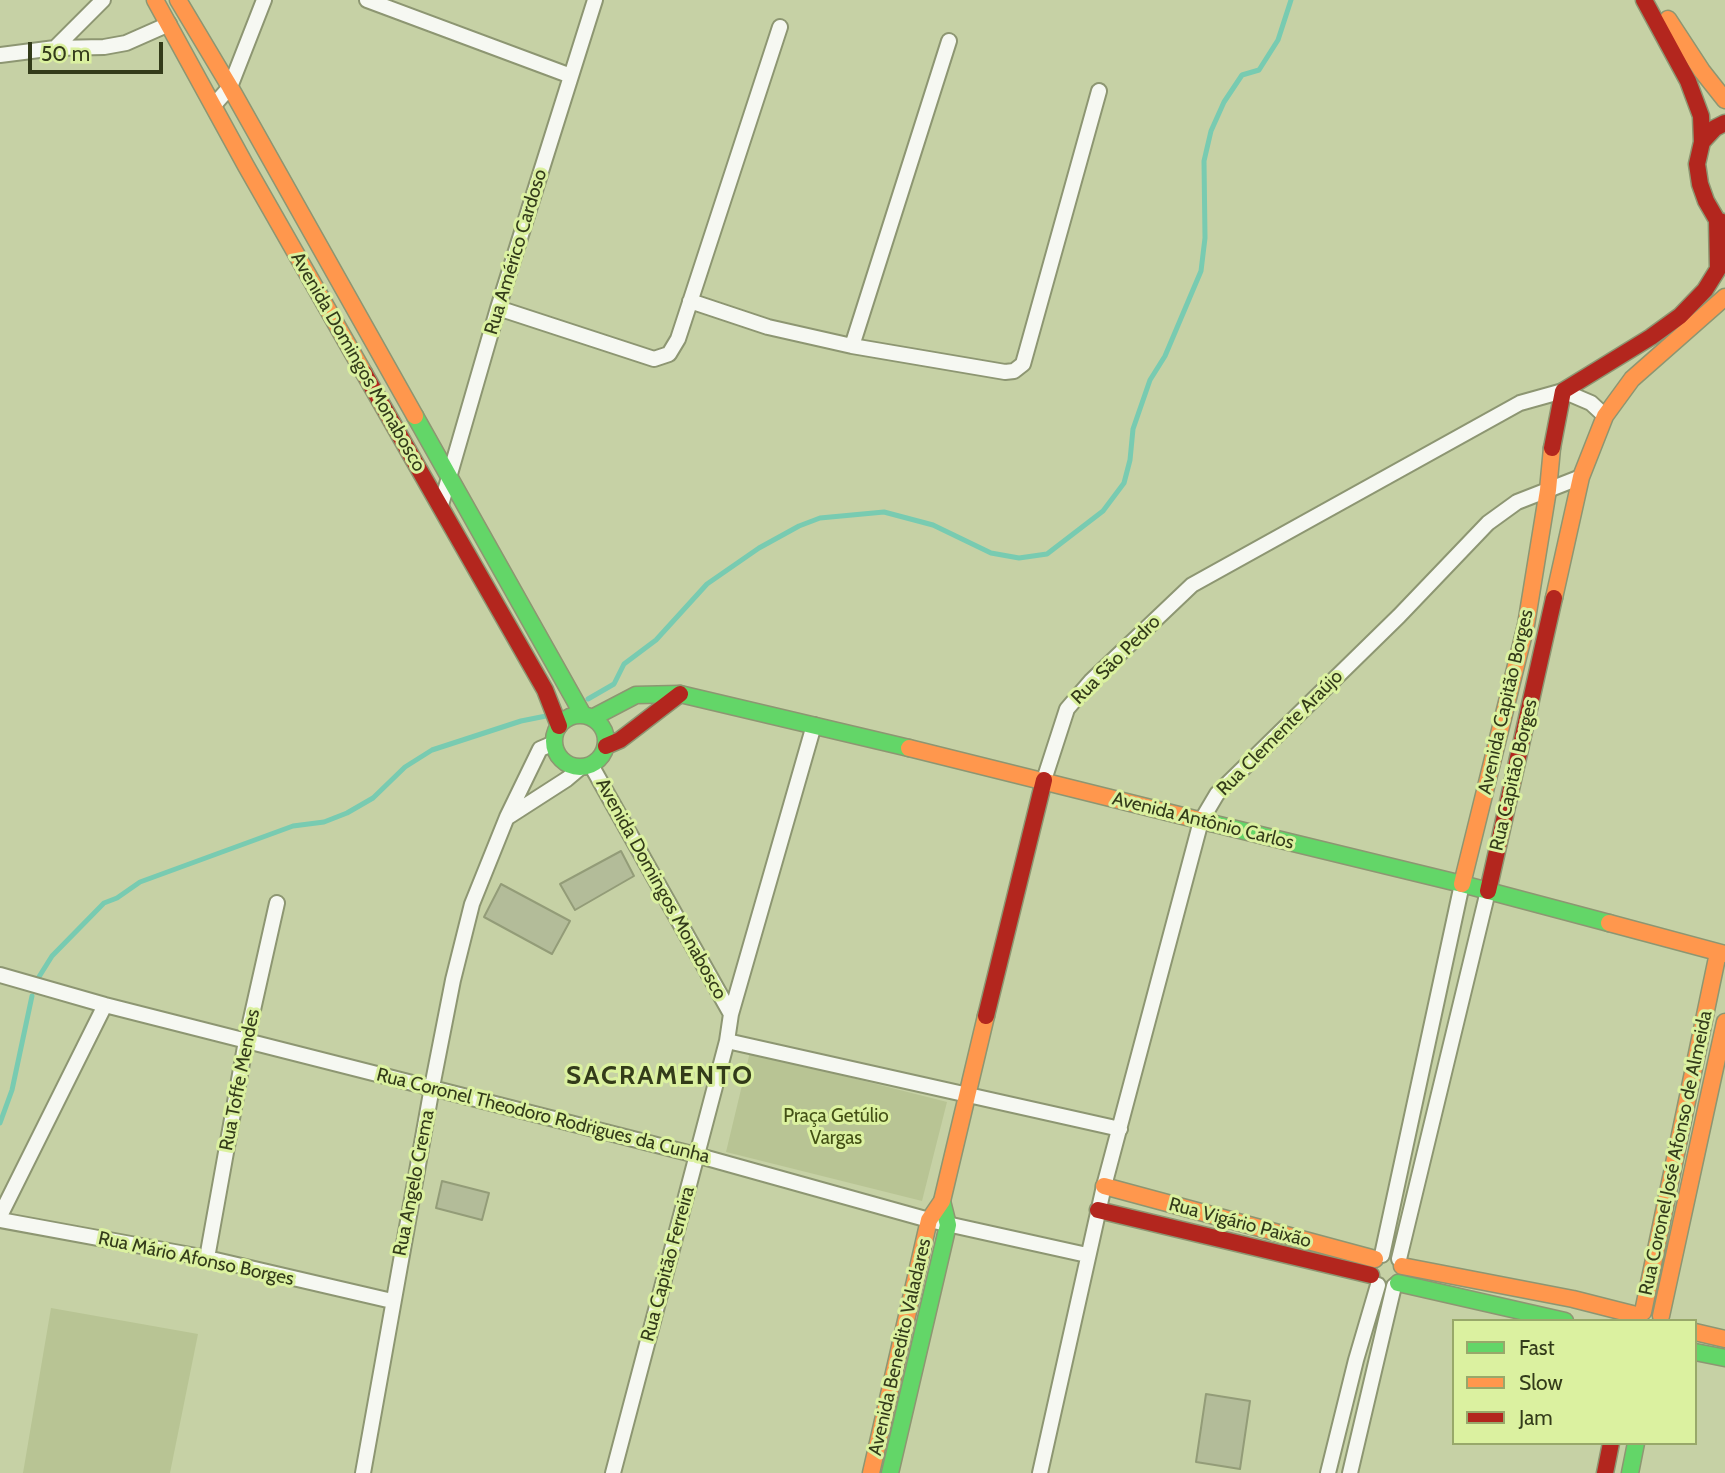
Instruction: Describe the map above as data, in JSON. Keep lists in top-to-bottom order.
{
  "streets": {
    "street": [
      "Rua Américo Cardoso",
      "Avenida Domingos Monabosco",
      "Rua São Pedro",
      "Avenida Capitão Borges",
      "Rua Clemente Araújo",
      "Rua Capitão Borges",
      "Avenida Antônio Carlos",
      "Rua Toffe Mendes",
      "Rua Coronel Theodoro Rodrigues da Cunha",
      "Rua Coronel José Afonso de Almeida",
      "Rua Angelo Crema",
      "Rua Vigário Paixão",
      "Rua Mário Afonso Borges",
      "Rua Capitão Ferreira",
      "Avenida Benedito Valadares"
    ]
  },
  "crossings": [
    ["Rua Américo Cardoso", "Avenida Domingos Monabosco"],
    ["Avenida Domingos Monabosco", "Avenida Antônio Carlos"],
    ["Avenida Domingos Monabosco", "Rua Angelo Crema"],
    ["Avenida Domingos Monabosco", "Rua Capitão Ferreira"],
    ["Rua São Pedro", "Avenida Capitão Borges"],
    ["Rua São Pedro", "Avenida Antônio Carlos"],
    ["Rua São Pedro", "Rua Coronel Theodoro Rodrigues da Cunha"],
    ["Rua São Pedro", "Avenida Benedito Valadares"],
    ["Avenida Capitão Borges", "Rua Clemente Araújo"],
    ["Avenida Capitão Borges", "Avenida Antônio Carlos"],
    ["Avenida Capitão Borges", "Rua Vigário Paixão"],
    ["Rua Clemente Araújo", "Rua Capitão Borges"],
    ["Rua Clemente Araújo", "Avenida Antônio Carlos"],
    ["Rua Clemente Araújo", "Rua Coronel Theodoro Rodrigues da Cunha"],
    ["Rua Clemente Araújo", "Rua Vigário Paixão"],
    ["Rua Capitão Borges", "Avenida Antônio Carlos"],
    ["Avenida Antônio Carlos", "Rua Coronel José Afonso de Almeida"],
    ["Avenida Antônio Carlos", "Rua Angelo Crema"],
    ["Avenida Antônio Carlos", "Rua Capitão Ferreira"],
    ["Rua Toffe Mendes", "Rua Coronel Theodoro Rodrigues da Cunha"],
    ["Rua Toffe Mendes", "Rua Mário Afonso Borges"],
    ["Rua Coronel Theodoro Rodrigues da Cunha", "Rua Angelo Crema"],
    ["Rua Coronel Theodoro Rodrigues da Cunha", "Rua Capitão Ferreira"],
    ["Rua Coronel Theodoro Rodrigues da Cunha", "Avenida Benedito Valadares"],
    ["Rua Angelo Crema", "Rua Mário Afonso Borges"]
  ],
  "districts": ["SACRAMENTO"],
  "parks": ["Praça Getúlio Vargas"],
  "legend": ["Fast", "Slow", "Jam"],
  "scale_bar": "50 m"
}
